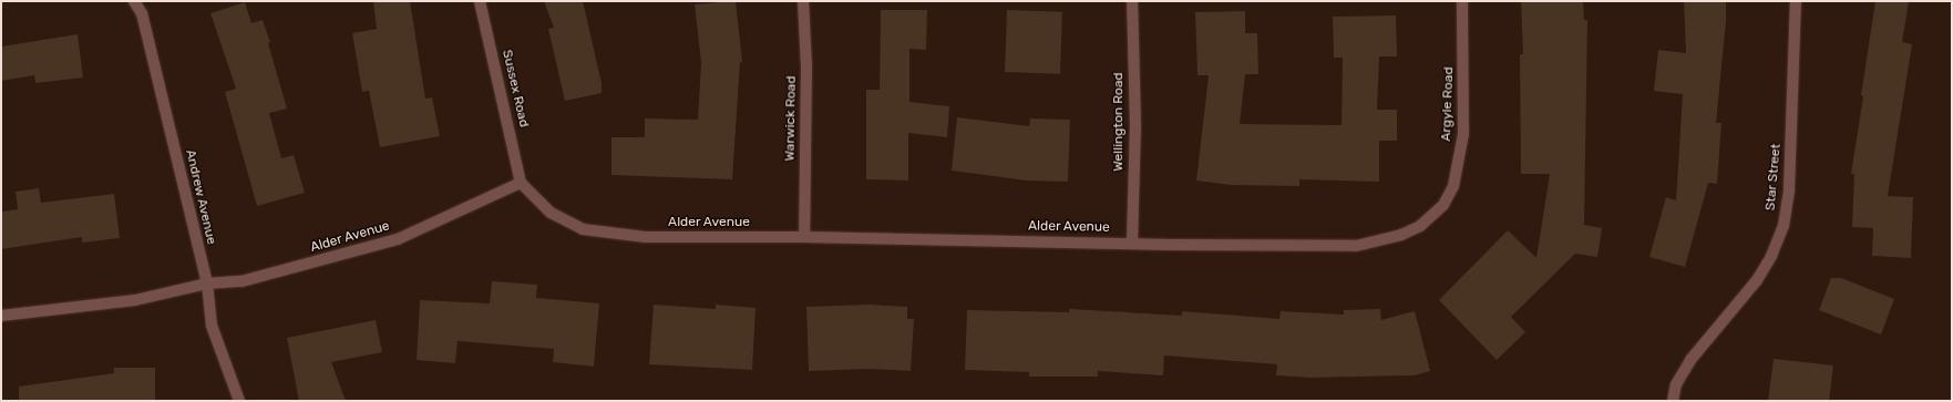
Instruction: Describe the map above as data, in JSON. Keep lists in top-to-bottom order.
{
  "streets": {
    "street": [
      "Sussex Road",
      "Argyle Road",
      "Warwick Road",
      "Wellington Road",
      "Star Street",
      "Andrew Avenue",
      "Alder Avenue"
    ]
  },
  "crossings": [
    ["Sussex Road", "Alder Avenue"],
    ["Argyle Road", "Alder Avenue"],
    ["Warwick Road", "Alder Avenue"],
    ["Wellington Road", "Alder Avenue"],
    ["Andrew Avenue", "Alder Avenue"]
  ]
}
